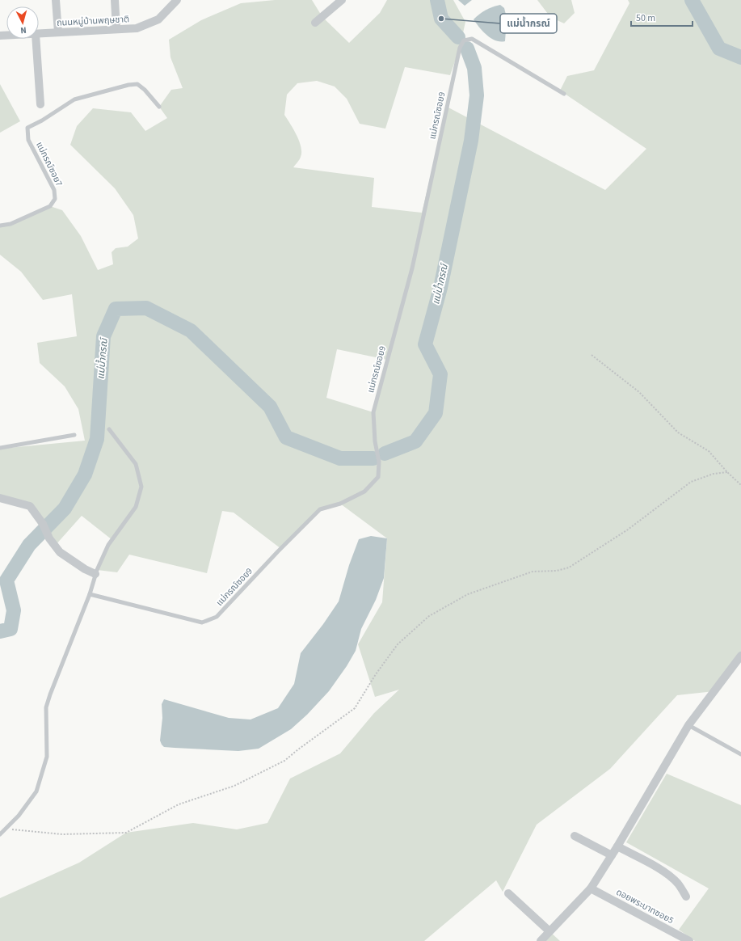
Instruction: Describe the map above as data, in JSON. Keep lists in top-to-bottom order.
{
  "streets": {
    "street": ["ถนนหมู่บ้านพฤษชาติ", "ดอยพระบาทซอย5"],
    "lane": ["แม่กรณ์ซอย9", "แม่กรณ์ซอย7"]
  },
  "water": ["แม่น้ำกรณ์"],
  "places": ["แม่น้ำกรณ์"],
  "scale_bar": "50 m",
  "north": "bottom"
}
